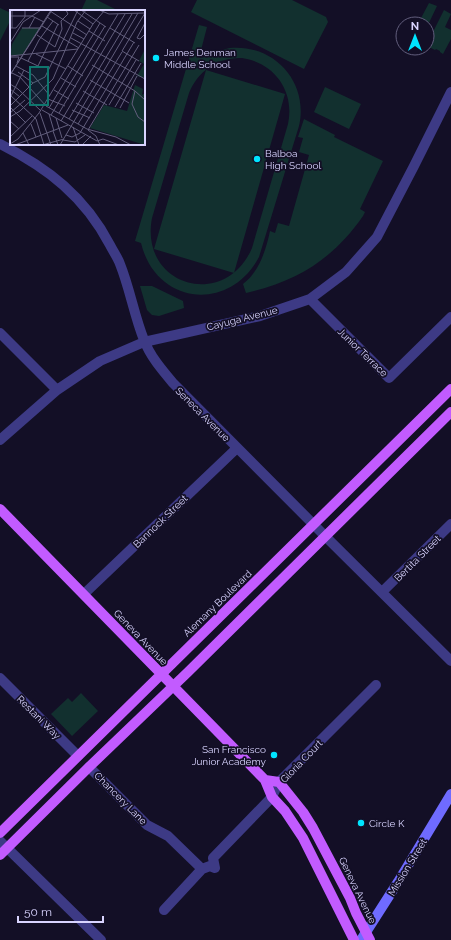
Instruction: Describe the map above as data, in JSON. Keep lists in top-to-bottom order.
{
  "streets": {
    "main road": ["Alemany Boulevard", "Geneva Avenue", "Mission Street"],
    "street": [
      "Cayuga Avenue",
      "Junior Terrace",
      "Seneca Avenue",
      "Bannock Street",
      "Bertita Street",
      "Restani Way",
      "Gloria Court",
      "Chancery Lane"
    ]
  },
  "crossings": [
    ["Cayuga Avenue", "Junior Terrace"],
    ["Cayuga Avenue", "Seneca Avenue"],
    ["Seneca Avenue", "Bannock Street"],
    ["Seneca Avenue", "Bertita Street"],
    ["Seneca Avenue", "Alemany Boulevard"],
    ["Bannock Street", "Geneva Avenue"],
    ["Alemany Boulevard", "Geneva Avenue"],
    ["Alemany Boulevard", "Restani Way"],
    ["Geneva Avenue", "Gloria Court"],
    ["Geneva Avenue", "Mission Street"],
    ["Gloria Court", "Chancery Lane"]
  ],
  "places": [
    "James Denman Middle School",
    "Balboa High School",
    "San Francisco Junior Academy",
    "Circle K"
  ],
  "scale_bar": "50 m",
  "north": "top"
}
